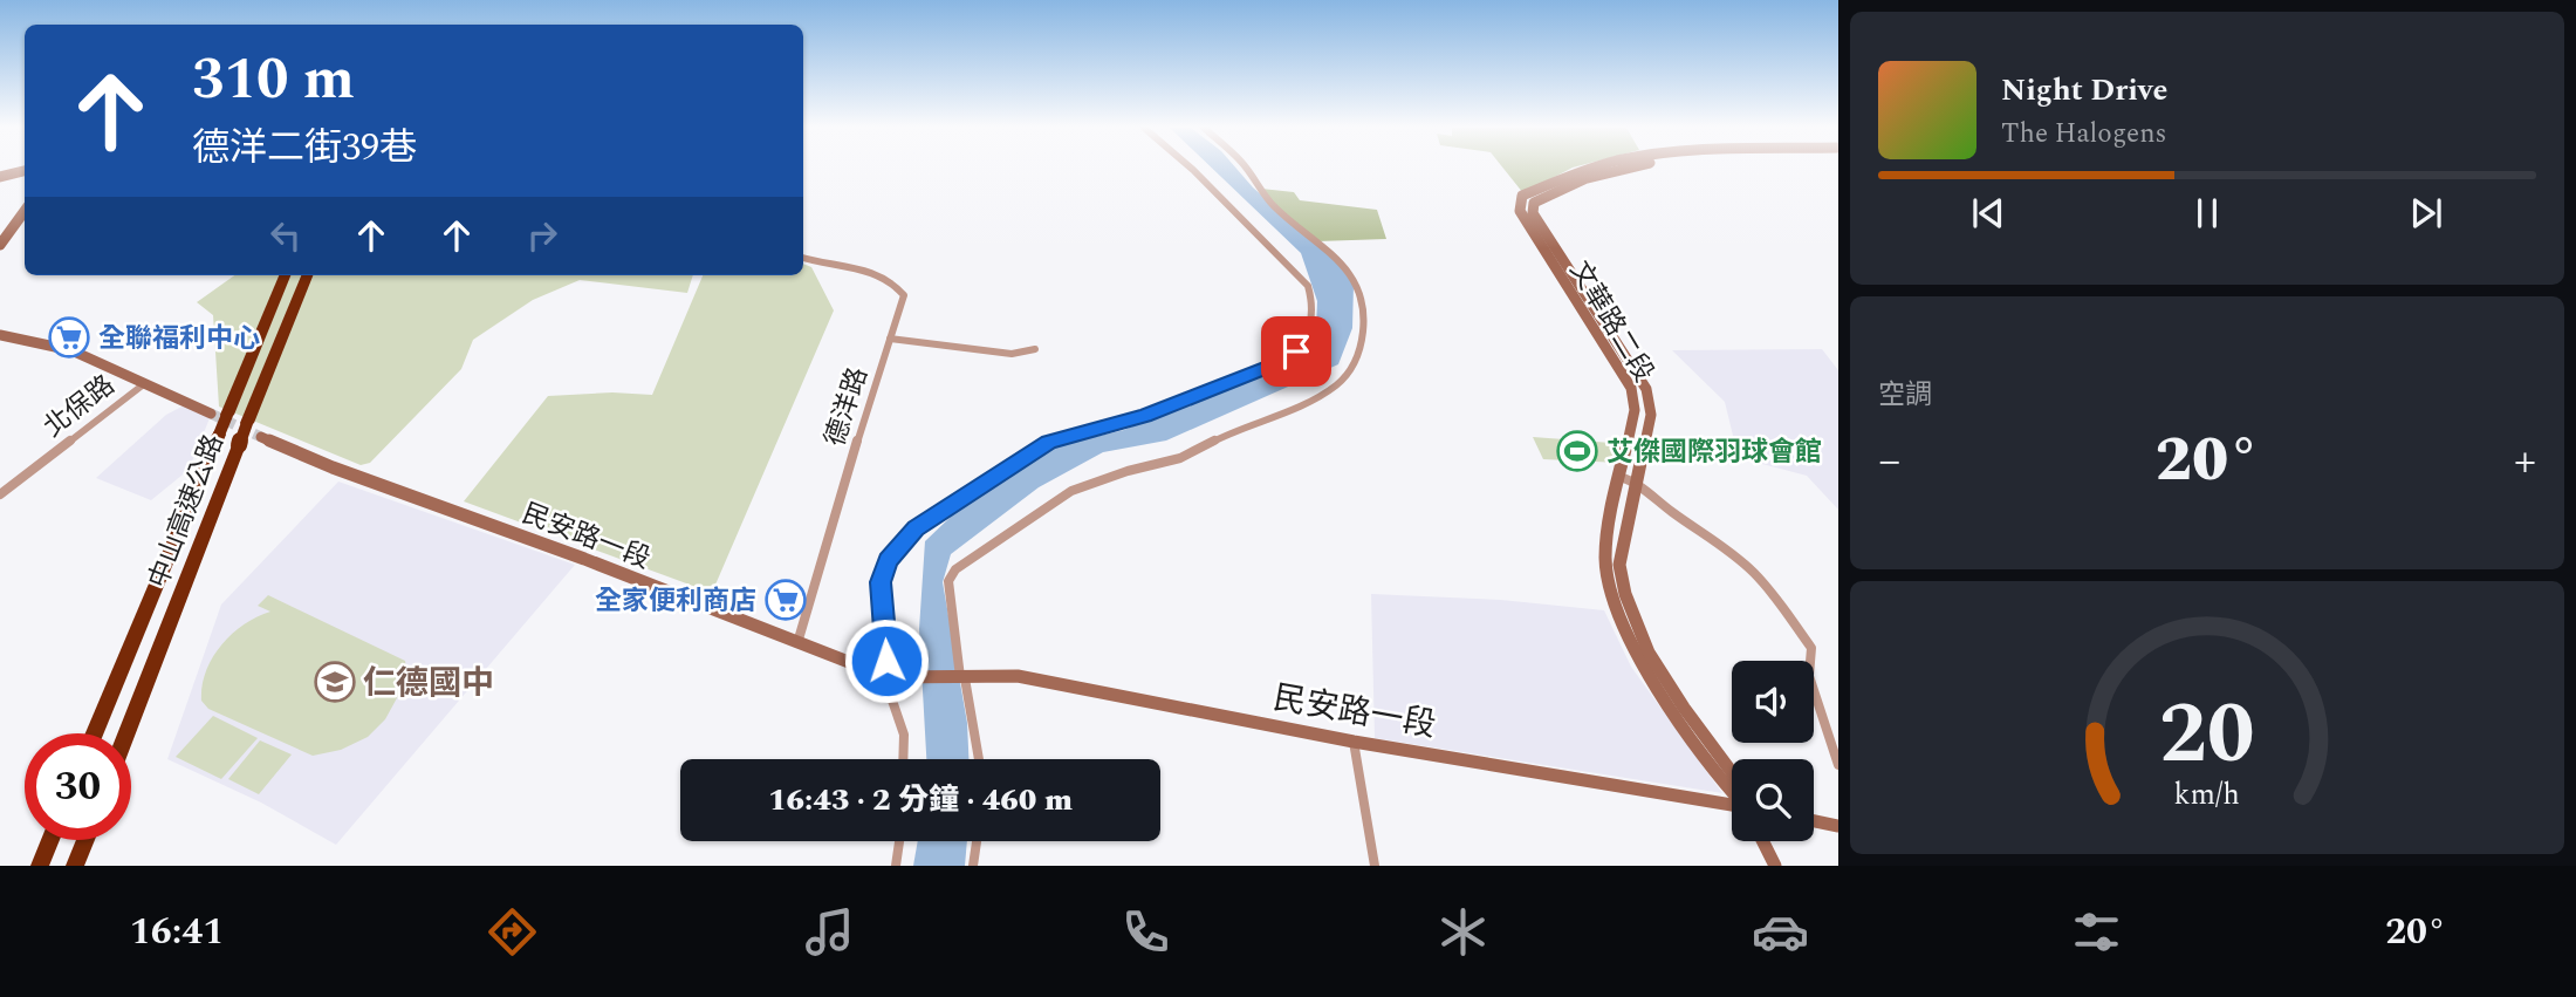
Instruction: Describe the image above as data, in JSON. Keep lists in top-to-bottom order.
{
  "streets": {
    "highway": ["中山高速公路"],
    "street": [
      "文華路二段",
      "北保路",
      "德洋路",
      "民安路一段"
    ]
  },
  "crossings": [
    ["德洋路", "民安路一段"]
  ],
  "places": {
    "supermarket": ["全聯福利中心", "全家便利商店"],
    "sports": ["艾傑國際羽球會館"],
    "school or university": ["仁德國中"]
  },
  "page": {
    "turn": ["310 m", "德洋二街39巷"],
    "song": ["Night Drive", "The Halogens"],
    "tile": "空調",
    "heat": ["−", "20°", "+"],
    "limit": "30",
    "trip": "16:43 · 2 分鐘 · 460 m",
    "tabs": ["16:41", "20°"],
    "gauge": ["20", "km/h"]
  }
}
